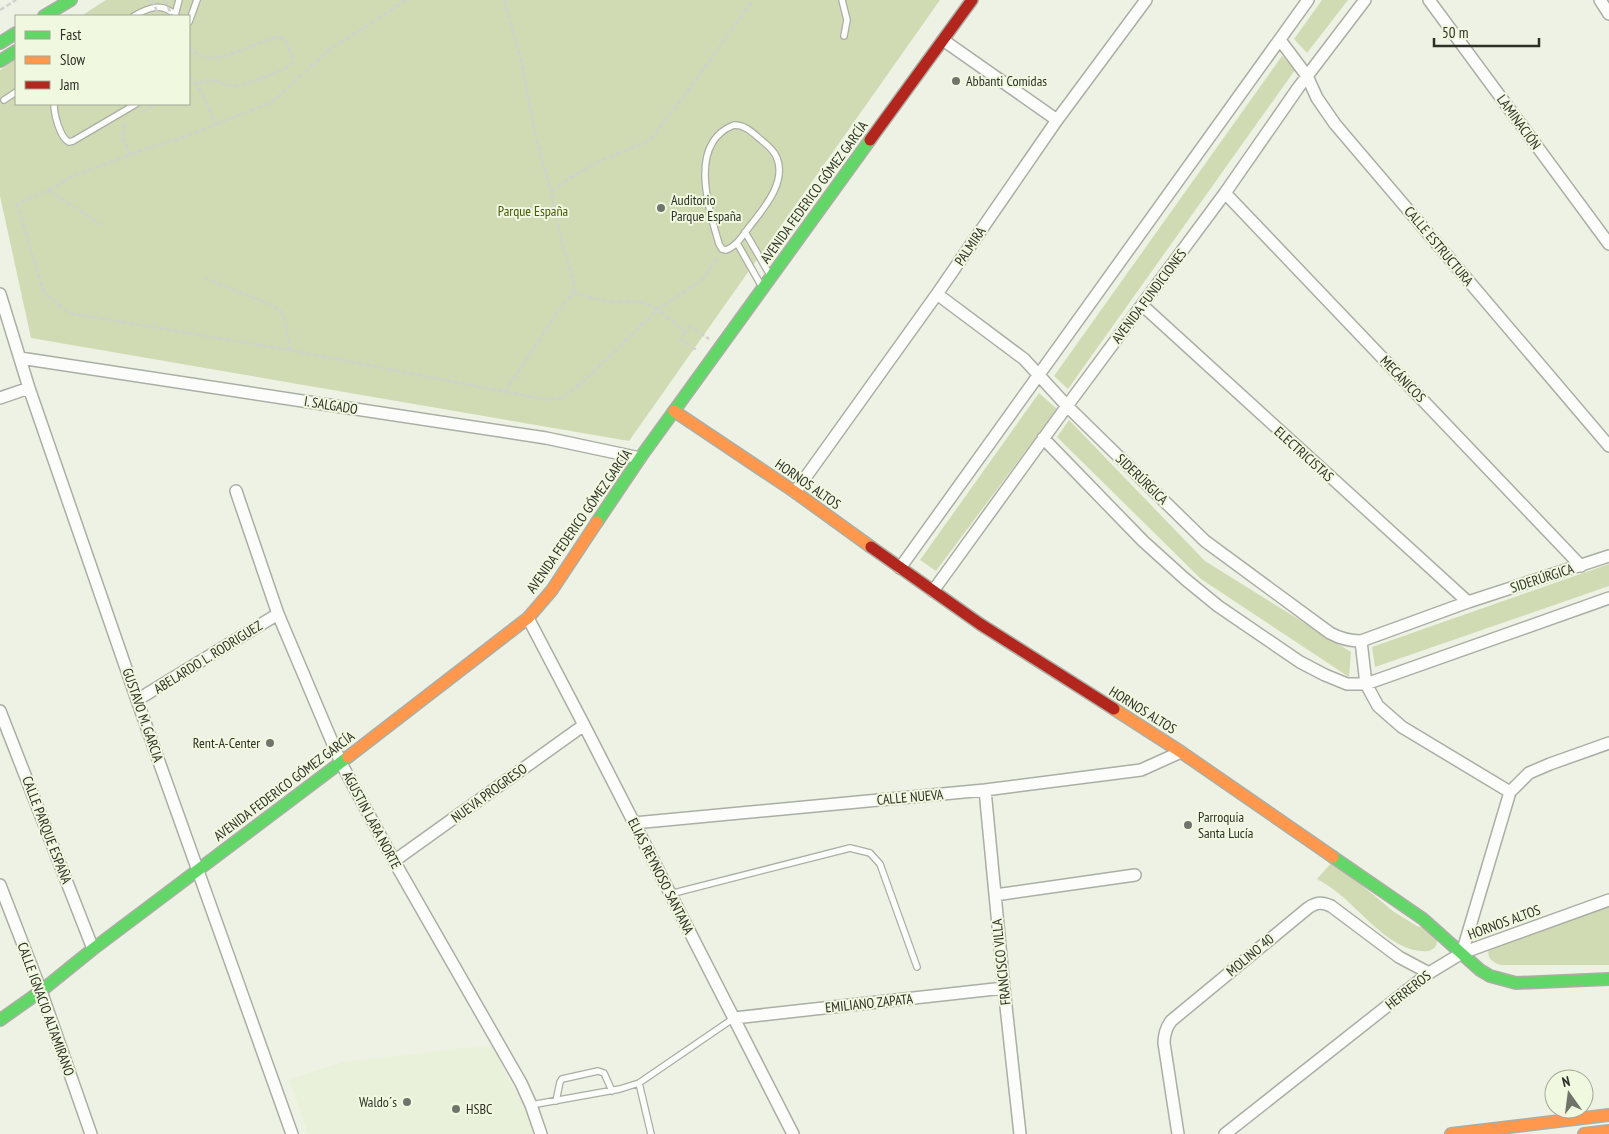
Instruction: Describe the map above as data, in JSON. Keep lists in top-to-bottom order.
{
  "streets": {
    "main road": ["AVENIDA FEDERICO GÓMEZ GARCÍA", "HORNOS ALTOS"],
    "street": [
      "LAMINACIÓN",
      "PALMIRA",
      "CALLE ESTRUCTURA",
      "AVENIDA FUNDICIONES",
      "MECÁNICOS",
      "I. SALGADO",
      "ELECTRICISTAS",
      "SIDERÚRGICA",
      "ABELARDO L. RODRIGUEZ",
      "GUSTAVO M. GARCIA",
      "NUEVA PROGRESO",
      "CALLE NUEVA",
      "AGUSTIN LARA NORTE",
      "CALLE PARQUE ESPAÑA",
      "ELIAS REYNOSO SANTANA",
      "MOLINO 40",
      "FRANCISCO VILLA",
      "HERREROS",
      "EMILIANO ZAPATA",
      "CALLE IGNACIO ALTAMIRANO"
    ]
  },
  "crossings": [
    ["AVENIDA FEDERICO GÓMEZ GARCÍA", "I. SALGADO"],
    ["AVENIDA FEDERICO GÓMEZ GARCÍA", "HORNOS ALTOS"],
    ["AVENIDA FEDERICO GÓMEZ GARCÍA", "GUSTAVO M. GARCIA"],
    ["AVENIDA FEDERICO GÓMEZ GARCÍA", "AGUSTIN LARA NORTE"],
    ["AVENIDA FEDERICO GÓMEZ GARCÍA", "CALLE PARQUE ESPAÑA"],
    ["AVENIDA FEDERICO GÓMEZ GARCÍA", "ELIAS REYNOSO SANTANA"],
    ["AVENIDA FEDERICO GÓMEZ GARCÍA", "CALLE IGNACIO ALTAMIRANO"],
    ["PALMIRA", "SIDERÚRGICA"],
    ["PALMIRA", "HORNOS ALTOS"],
    ["CALLE ESTRUCTURA", "AVENIDA FUNDICIONES"],
    ["AVENIDA FUNDICIONES", "MECÁNICOS"],
    ["AVENIDA FUNDICIONES", "ELECTRICISTAS"],
    ["AVENIDA FUNDICIONES", "SIDERÚRGICA"],
    ["AVENIDA FUNDICIONES", "HORNOS ALTOS"],
    ["MECÁNICOS", "SIDERÚRGICA"],
    ["I. SALGADO", "GUSTAVO M. GARCIA"],
    ["ELECTRICISTAS", "SIDERÚRGICA"],
    ["HORNOS ALTOS", "CALLE NUEVA"],
    ["HORNOS ALTOS", "HERREROS"],
    ["ABELARDO L. RODRIGUEZ", "GUSTAVO M. GARCIA"],
    ["ABELARDO L. RODRIGUEZ", "AGUSTIN LARA NORTE"],
    ["NUEVA PROGRESO", "AGUSTIN LARA NORTE"],
    ["NUEVA PROGRESO", "ELIAS REYNOSO SANTANA"],
    ["CALLE NUEVA", "ELIAS REYNOSO SANTANA"],
    ["CALLE NUEVA", "FRANCISCO VILLA"],
    ["ELIAS REYNOSO SANTANA", "EMILIANO ZAPATA"],
    ["MOLINO 40", "HERREROS"],
    ["FRANCISCO VILLA", "EMILIANO ZAPATA"]
  ],
  "parks": ["Parque España"],
  "places": [
    "Abbanti Comidas",
    "Auditorio Parque España",
    "Rent-A-Center",
    "Parroquia Santa Lucía",
    "Waldo´s",
    "HSBC"
  ],
  "legend": ["Fast", "Slow", "Jam"],
  "scale_bar": "50 m",
  "north": "top"
}
